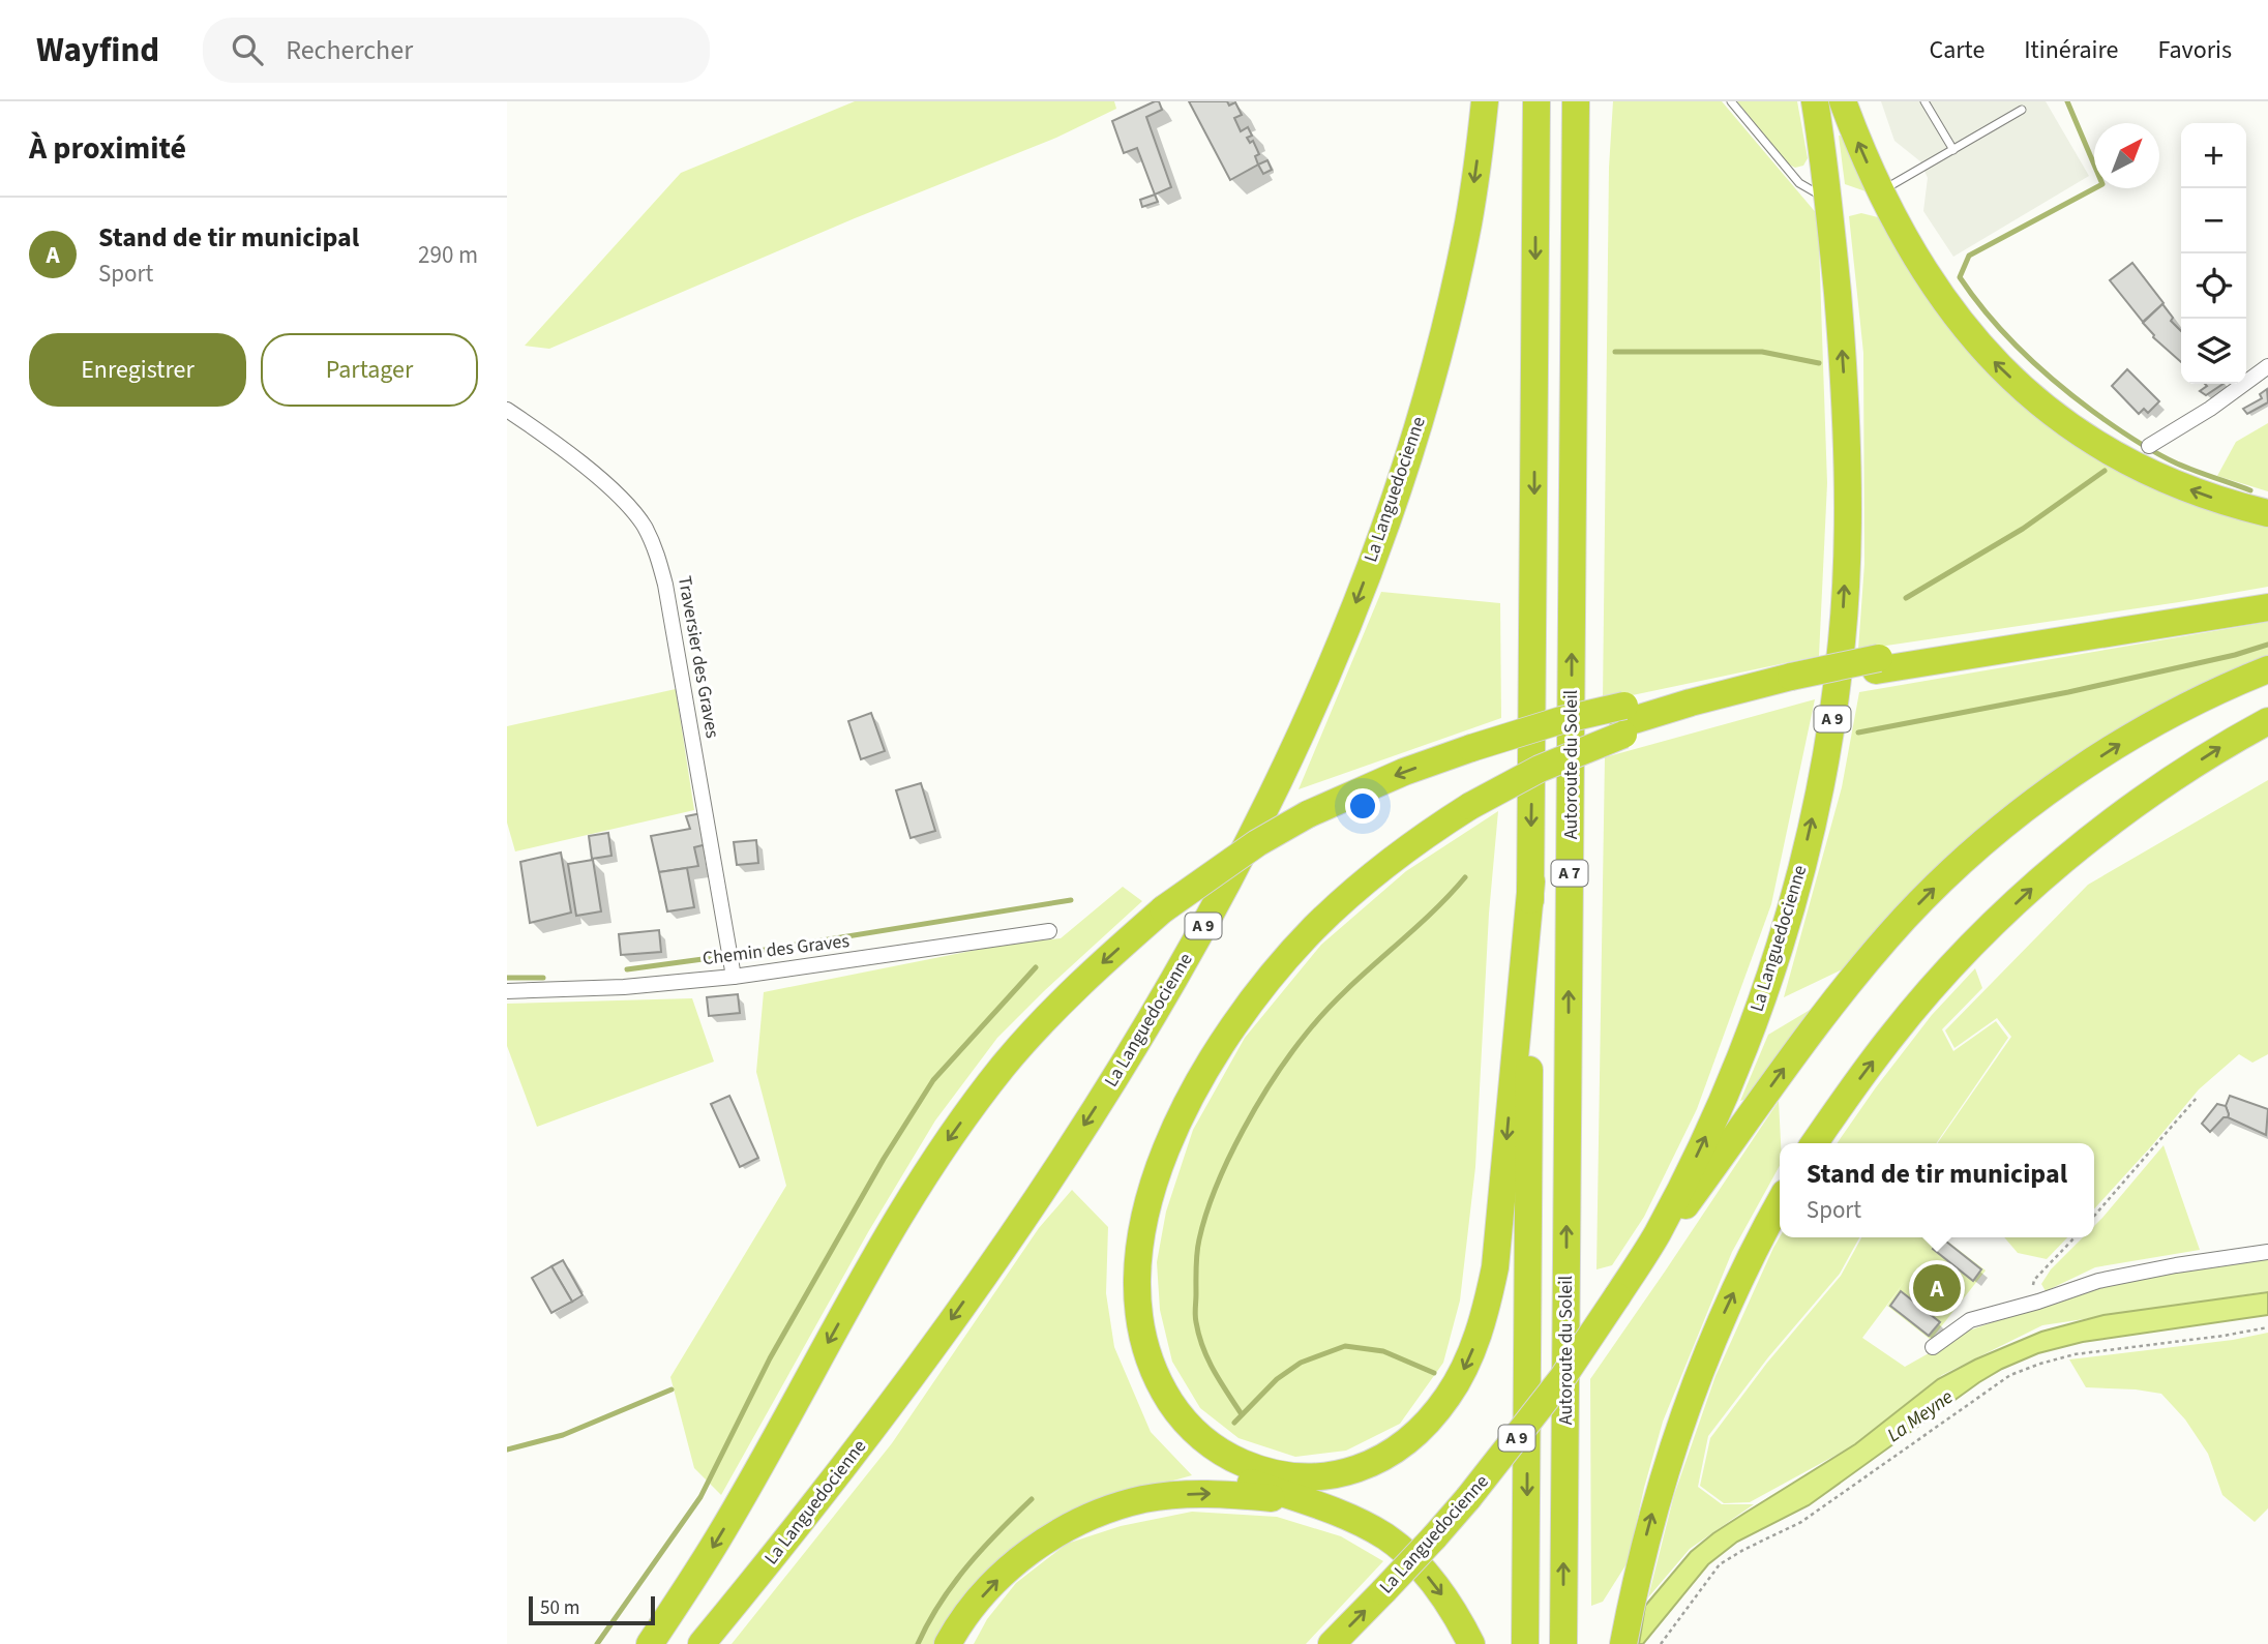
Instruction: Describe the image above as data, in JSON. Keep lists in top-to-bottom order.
{
  "streets": {
    "highway": [
      "La Languedocienne",
      "A 9",
      "Autoroute du Soleil",
      "A 7"
    ],
    "street": ["Traversier des Graves", "Chemin des Graves"]
  },
  "crossings": [
    ["Traversier des Graves", "Chemin des Graves"]
  ],
  "water": ["La Meyne"],
  "scale_bar": "50 m",
  "north": "top right",
  "page": {
    "header": "Wayfind",
    "search": "Rechercher",
    "nav": ["Carte", "Itinéraire", "Favoris"],
    "heading": "À proximité",
    "map_buttons": ["+", "−"],
    "list": [
      {
        "mark": "A",
        "name": "Stand de tir municipal",
        "note": "Sport",
        "value": "290 m"
      }
    ],
    "buttons": ["Enregistrer", "Partager"],
    "popup": ["Stand de tir municipal", "Sport"],
    "pins": "A",
    "scale": "50 m"
  }
}
